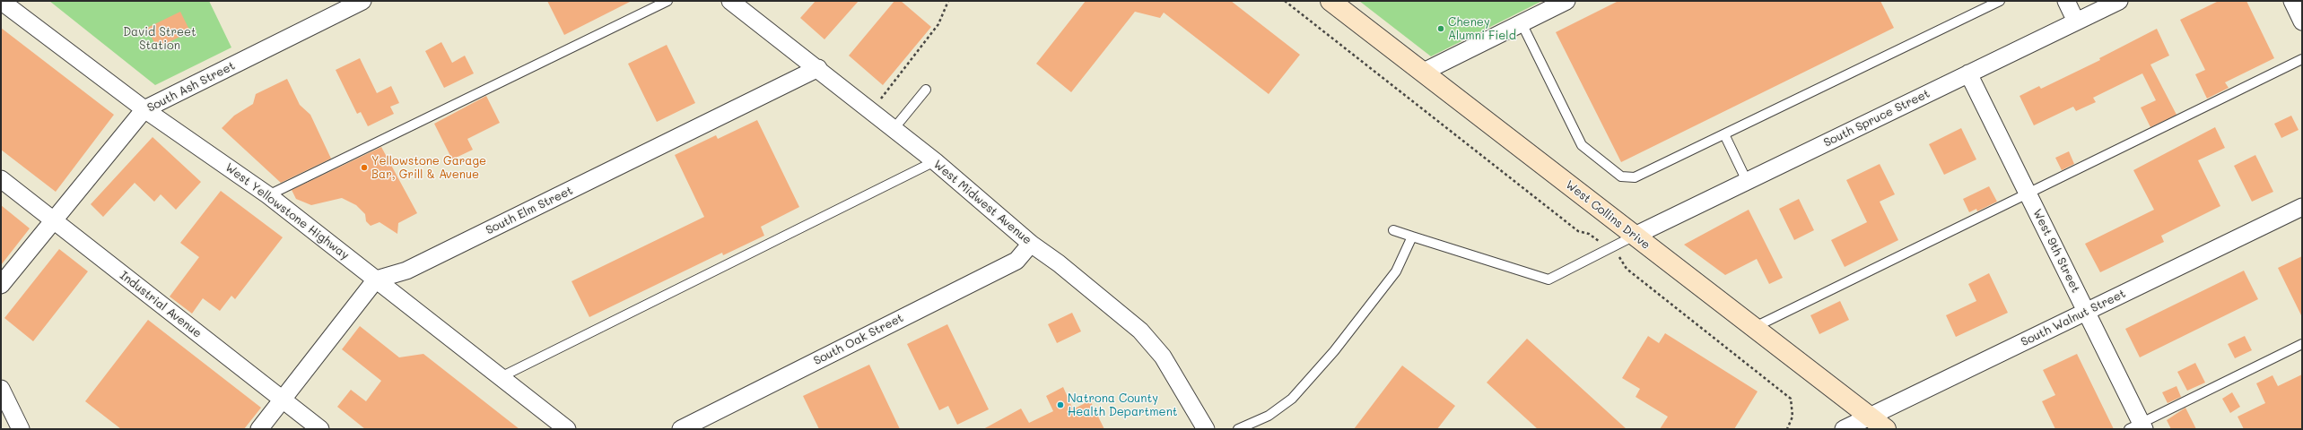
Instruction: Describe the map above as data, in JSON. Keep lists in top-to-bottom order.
{
  "streets": {
    "main road": ["West Collins Drive"],
    "street": [
      "South Ash Street",
      "South Spruce Street",
      "West Midwest Avenue",
      "South Elm Street",
      "West Yellowstone Highway",
      "West 9th Street",
      "Industrial Avenue",
      "South Walnut Street",
      "South Oak Street"
    ]
  },
  "crossings": [
    ["South Ash Street", "West Yellowstone Highway"],
    ["South Ash Street", "Industrial Avenue"],
    ["South Spruce Street", "West Collins Drive"],
    ["South Spruce Street", "West 9th Street"],
    ["West Midwest Avenue", "South Elm Street"],
    ["West Midwest Avenue", "South Oak Street"],
    ["South Elm Street", "West Yellowstone Highway"],
    ["West Collins Drive", "South Walnut Street"],
    ["West 9th Street", "South Walnut Street"]
  ],
  "parks": ["David Street Station"],
  "places": ["Cheney Alumni Field", "Yellowstone Garage Bar, Grill & Avenue", "Natrona County Health Department"]
}
